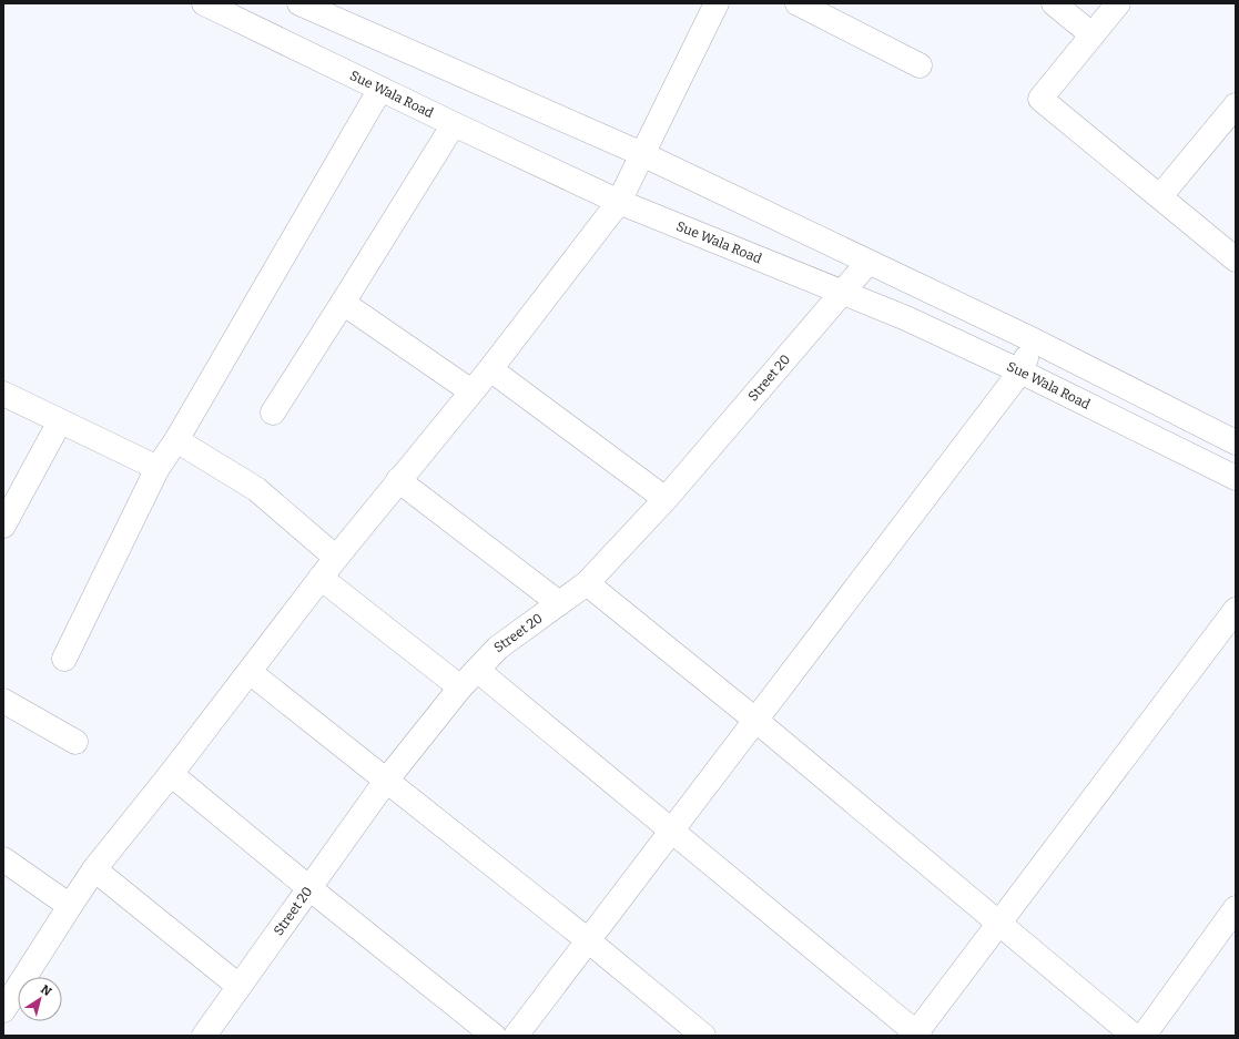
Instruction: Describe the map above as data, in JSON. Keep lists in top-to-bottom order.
{
  "streets": {
    "street": ["Sue Wala Road", "Street 20"]
  },
  "crossings": [
    ["Sue Wala Road", "Street 20"]
  ],
  "north": "top right"
}
